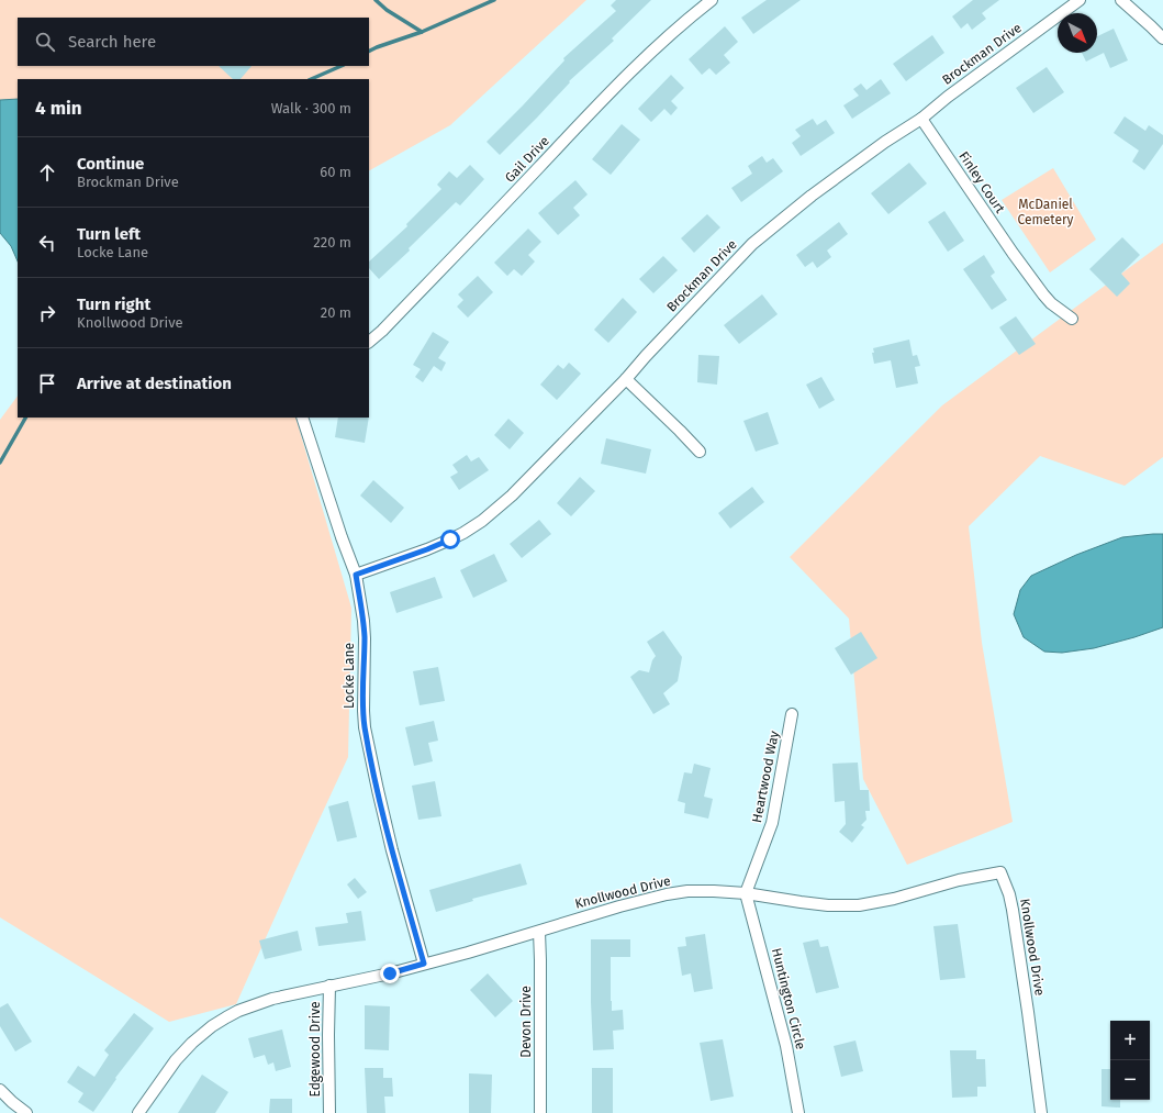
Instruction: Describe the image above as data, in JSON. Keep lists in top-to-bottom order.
{
  "streets": {
    "street": [
      "Brockman Drive",
      "Gail Drive",
      "Finley Court",
      "Locke Lane",
      "Heartwood Way",
      "Knollwood Drive",
      "Huntington Circle",
      "Devon Drive",
      "Edgewood Drive"
    ]
  },
  "crossings": [
    ["Brockman Drive", "Finley Court"],
    ["Brockman Drive", "Locke Lane"],
    ["Locke Lane", "Knollwood Drive"],
    ["Heartwood Way", "Knollwood Drive"],
    ["Heartwood Way", "Huntington Circle"],
    ["Knollwood Drive", "Huntington Circle"],
    ["Knollwood Drive", "Devon Drive"],
    ["Knollwood Drive", "Edgewood Drive"]
  ],
  "parks": ["McDaniel Cemetery"],
  "north": "bottom right",
  "page": {
    "search": "Search here",
    "heading": ["4 min", "Walk · 300 m"],
    "list": [
      ["Continue", "Brockman Drive", "60 m"],
      ["Turn left", "Locke Lane", "220 m"],
      ["Turn right", "Knollwood Drive", "20 m"],
      "Arrive at destination"
    ],
    "map_buttons": ["+", "−"]
  }
}
